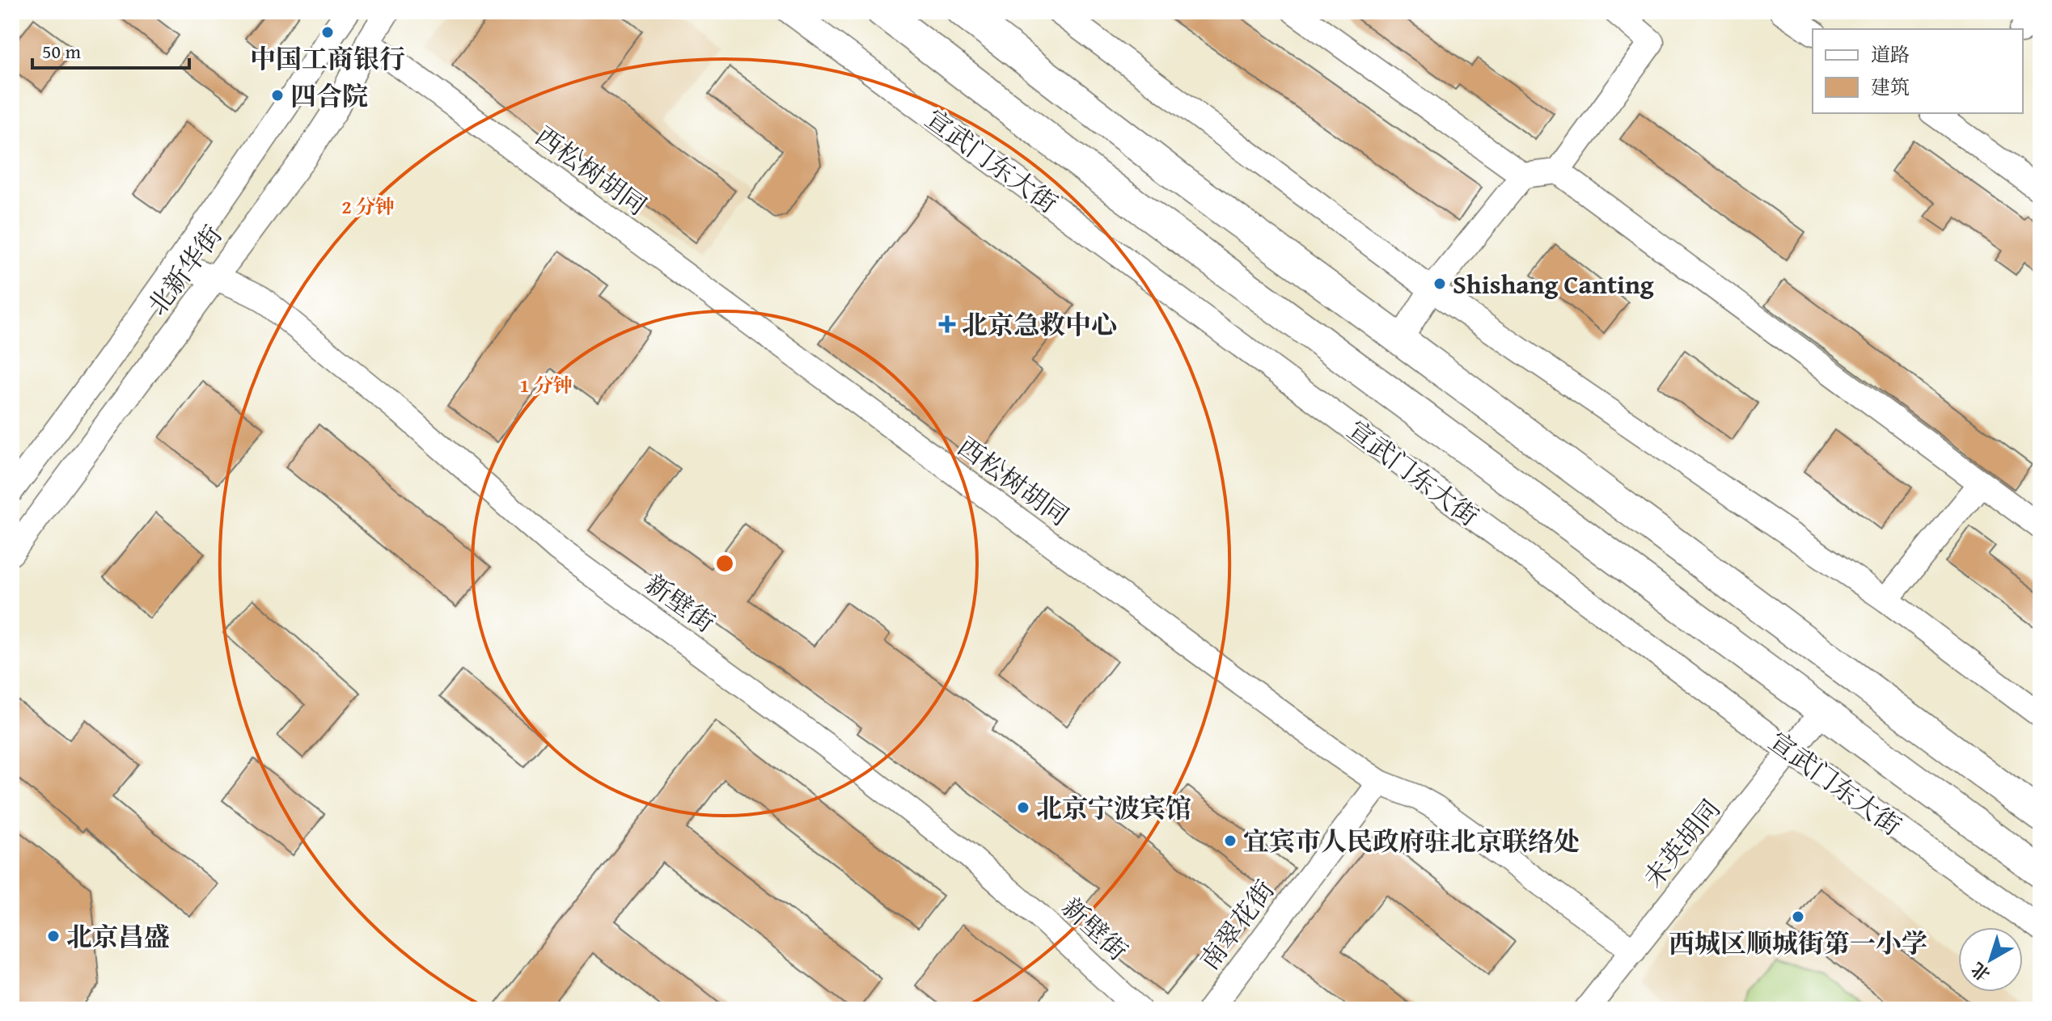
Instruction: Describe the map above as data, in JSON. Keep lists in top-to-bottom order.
{
  "streets": {
    "main road": ["宣武门东大街"],
    "street": [
      "西松树胡同",
      "北新华街",
      "新壁街",
      "未英胡同",
      "南翠花街"
    ]
  },
  "crossings": [
    ["宣武门东大街", "未英胡同"],
    ["西松树胡同", "北新华街"],
    ["西松树胡同", "未英胡同"],
    ["西松树胡同", "南翠花街"],
    ["北新华街", "新壁街"]
  ],
  "places": {
    "other": [
      "中国工商银行",
      "四合院",
      "Shishang Canting",
      "北京宁波宾馆",
      "宜宾市人民政府驻北京联络处",
      "西城区顺城街第一小学",
      "北京昌盛"
    ],
    "health": ["北京急救中心"]
  },
  "legend": ["道路", "建筑"],
  "scale_bar": "50 m",
  "north": "bottom left",
  "rings": ["2 分钟", "1 分钟"]
}
